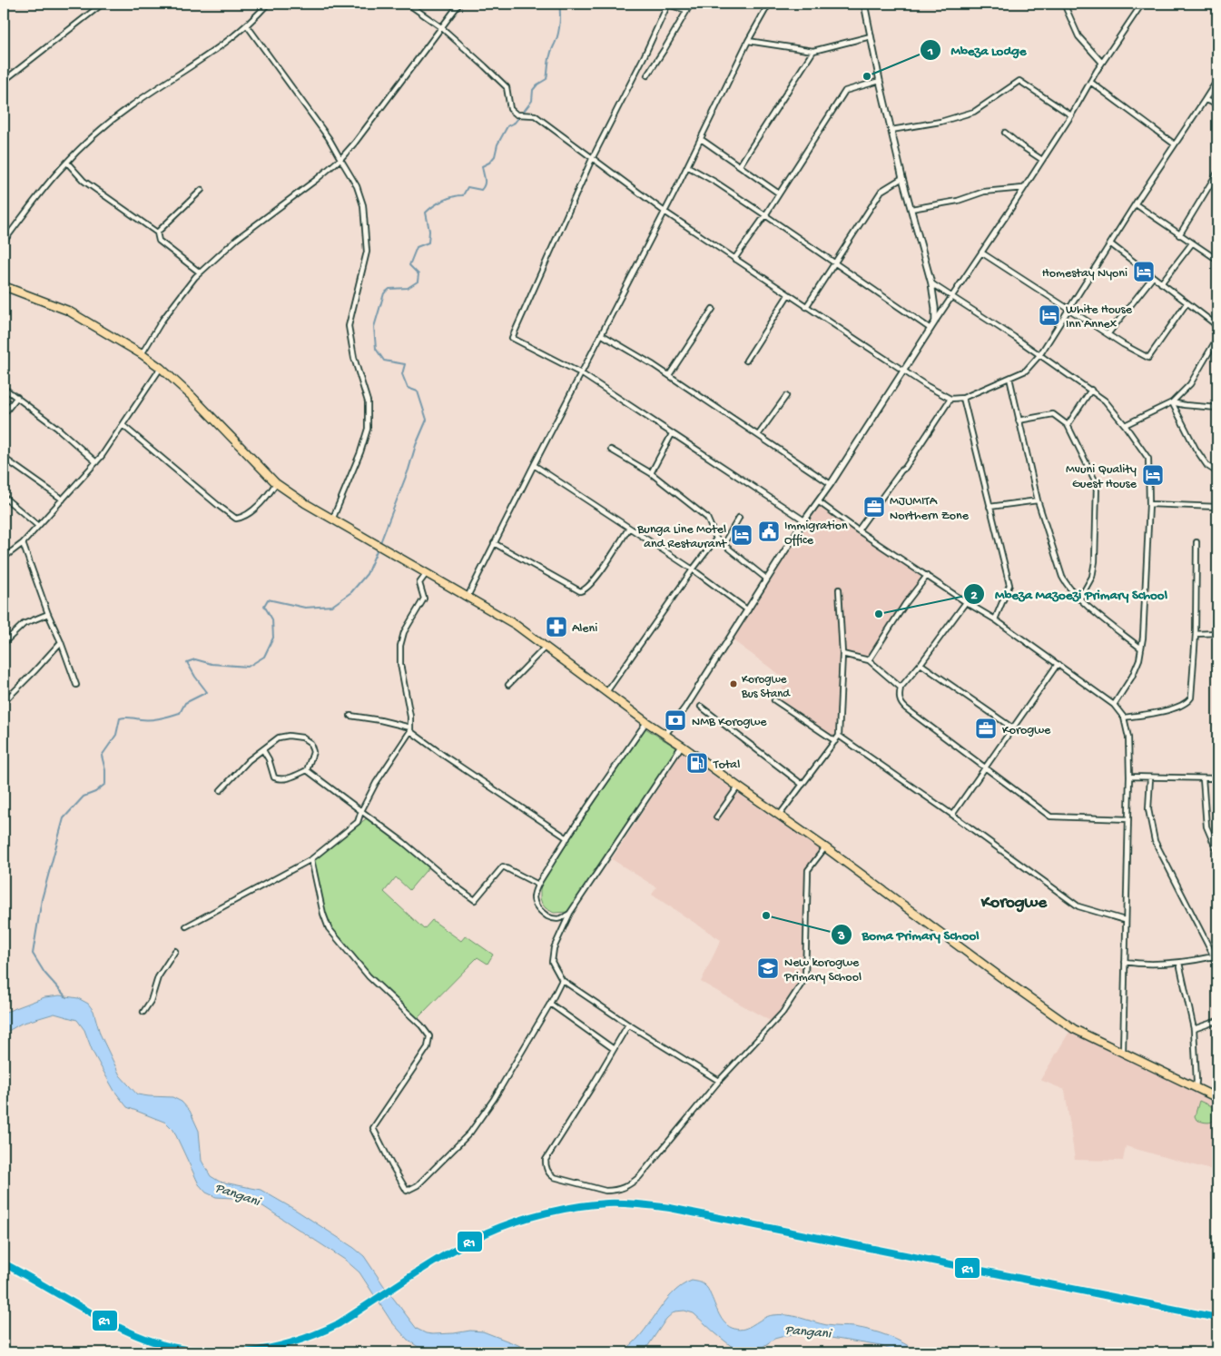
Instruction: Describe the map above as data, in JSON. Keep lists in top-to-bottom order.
{
  "districts": ["Korogwe"],
  "water": ["Pangani"],
  "places": {
    "other": [
      "Mbeza Lodge",
      "Mbeza Mazoezi Primary School",
      "Korogwe Bus Stand",
      "Boma Primary School"
    ],
    "hotel": [
      "Homestay Nyoni",
      "White House Inn Annex",
      "Mvuni Quality Guest House",
      "Bunga Line Motel and Restaurant"
    ],
    "office": ["MJUMITA Northern Zone", "Korogwe"],
    "public building": ["Immigration Office"],
    "pharmacy": ["Aleni"],
    "bank": ["NMB Korogwe"],
    "fuel station": ["Total"],
    "school or university": ["New korogwe Primary School"]
  },
  "lines": ["transit line R1"]
}
